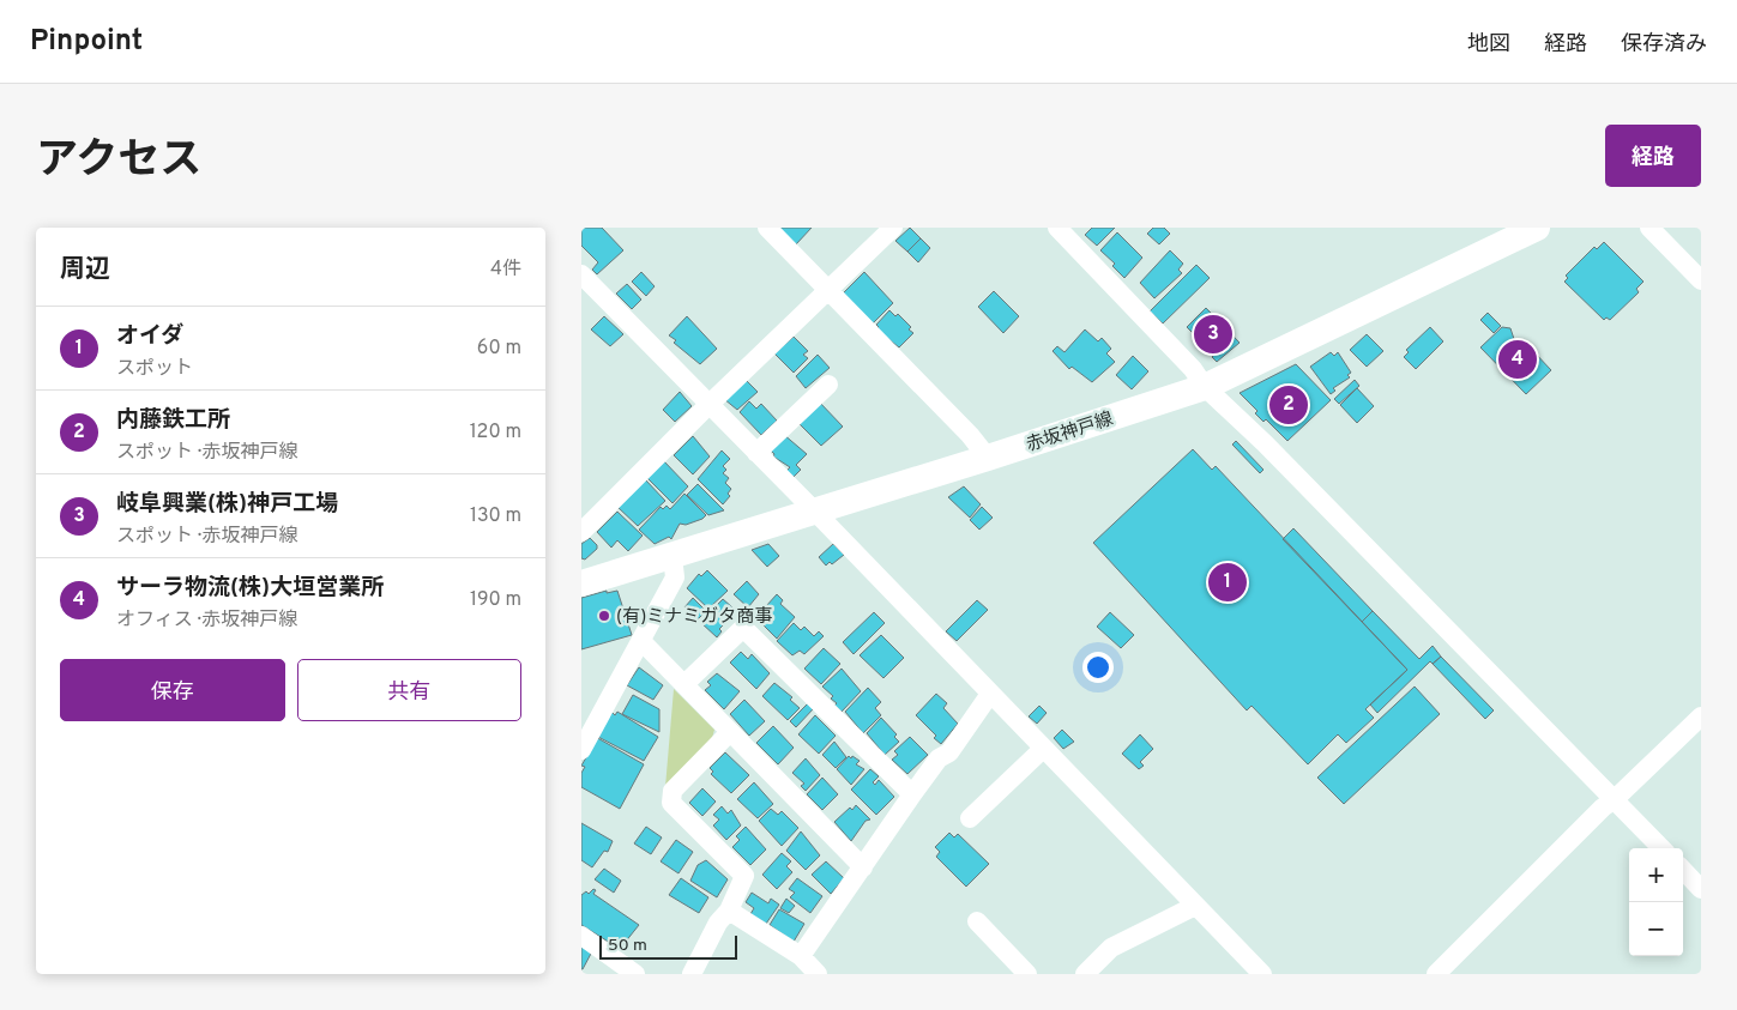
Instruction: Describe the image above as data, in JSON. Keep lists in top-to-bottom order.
{
  "streets": {
    "main road": ["赤坂神戸線"]
  },
  "places": ["(有)ミナミガタ商事"],
  "scale_bar": "50 m",
  "page": {
    "header": "Pinpoint",
    "nav": ["地図", "経路", "保存済み"],
    "title": "アクセス",
    "buttons": [
      "経路",
      ["保存", "共有"]
    ],
    "heading": ["周辺", "4件"],
    "list": [
      {
        "mark": "1",
        "name": "オイダ",
        "note": "スポット",
        "value": "60 m"
      },
      {
        "mark": "2",
        "name": "内藤鉄工所",
        "note": "スポット · 赤坂神戸線",
        "value": "120 m"
      },
      {
        "mark": "3",
        "name": "岐阜興業(株)神戸工場",
        "note": "スポット · 赤坂神戸線",
        "value": "130 m"
      },
      {
        "mark": "4",
        "name": "サーラ物流(株)大垣営業所",
        "note": "オフィス · 赤坂神戸線",
        "value": "190 m"
      }
    ],
    "pins": [
      "3",
      "4",
      "2",
      "1"
    ],
    "map_buttons": ["+", "−"],
    "scale": "50 m"
  }
}
